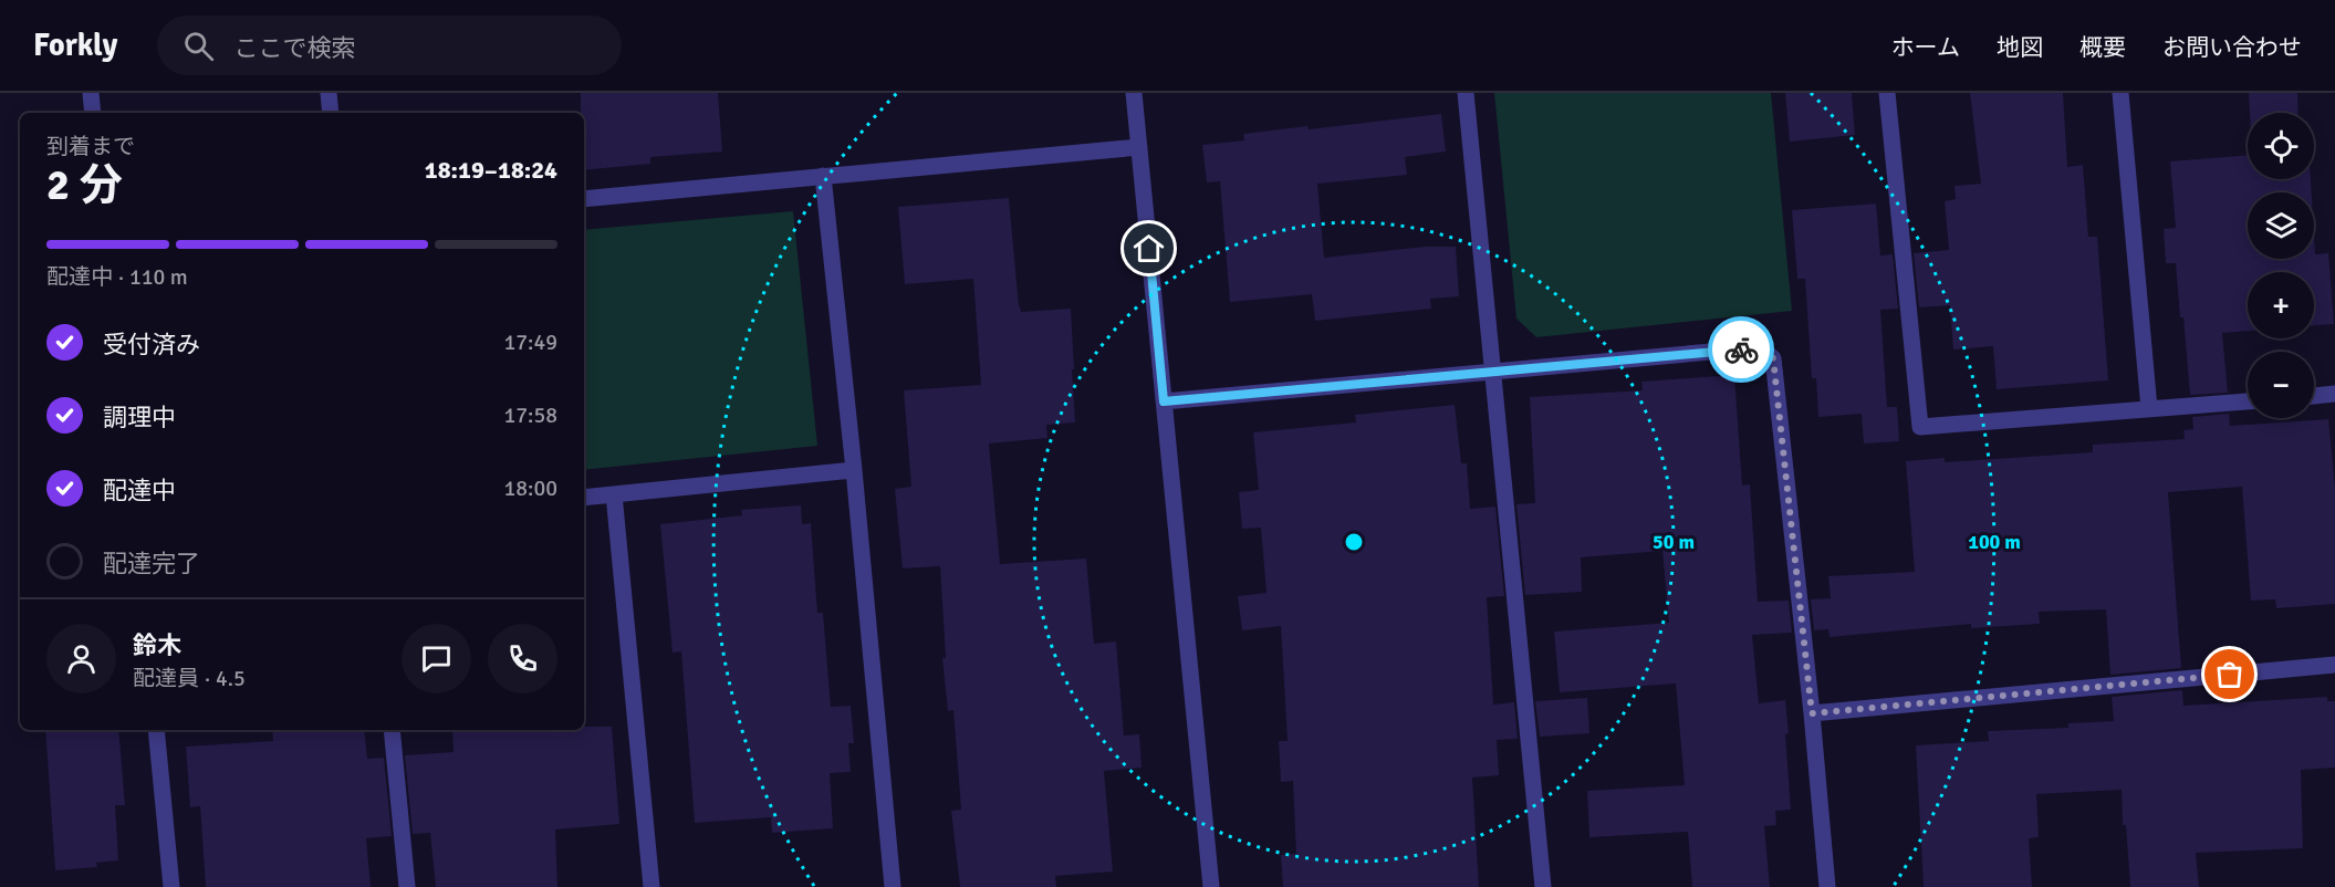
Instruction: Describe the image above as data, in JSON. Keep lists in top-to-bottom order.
{
  "page": {
    "header": "Forkly",
    "search": "ここで検索",
    "nav": [
      "ホーム",
      "地図",
      "概要",
      "お問い合わせ"
    ],
    "map_buttons": ["+", "−"],
    "heading": ["2 分", "到着まで", "18:19–18:24"],
    "panel": ["鈴木", "配達員 · 4.5"],
    "bar": "配達中 · 110 m",
    "list": [
      ["受付済み", "17:49"],
      ["調理中", "17:58"],
      ["配達中", "18:00"],
      "配達完了"
    ]
  },
  "rings": ["50 m", "100 m"]
}
